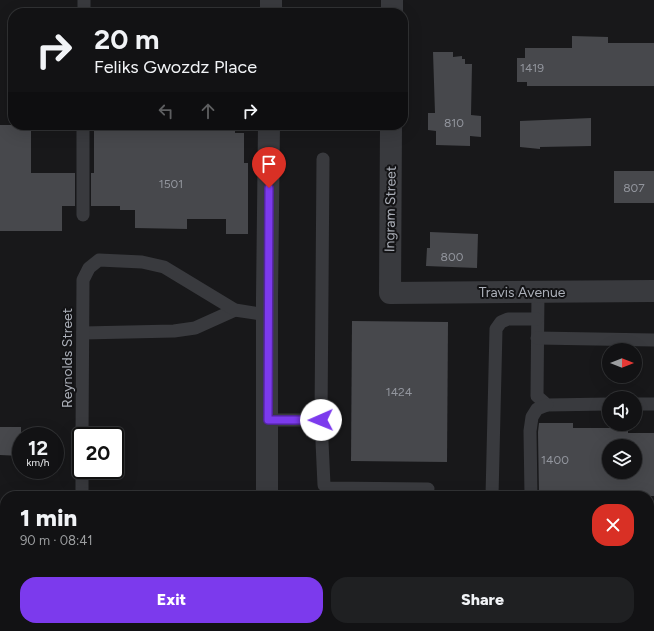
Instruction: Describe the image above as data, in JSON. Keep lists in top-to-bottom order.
{
  "streets": {
    "street": ["Ingram Street", "Travis Avenue"],
    "lane": ["Reynolds Street"]
  },
  "crossings": [
    ["Ingram Street", "Travis Avenue"]
  ],
  "house_numbers": [
    "1419",
    "810",
    "1501",
    "807",
    "800",
    "1424",
    "1400"
  ],
  "north": "right",
  "page": {
    "turn": ["20 m", "Feliks Gwozdz Place"],
    "speed": "12 km/h",
    "limit": "20",
    "heading": ["1 min", "90 m · 08:41"],
    "buttons": ["Exit", "Share"]
  }
}
